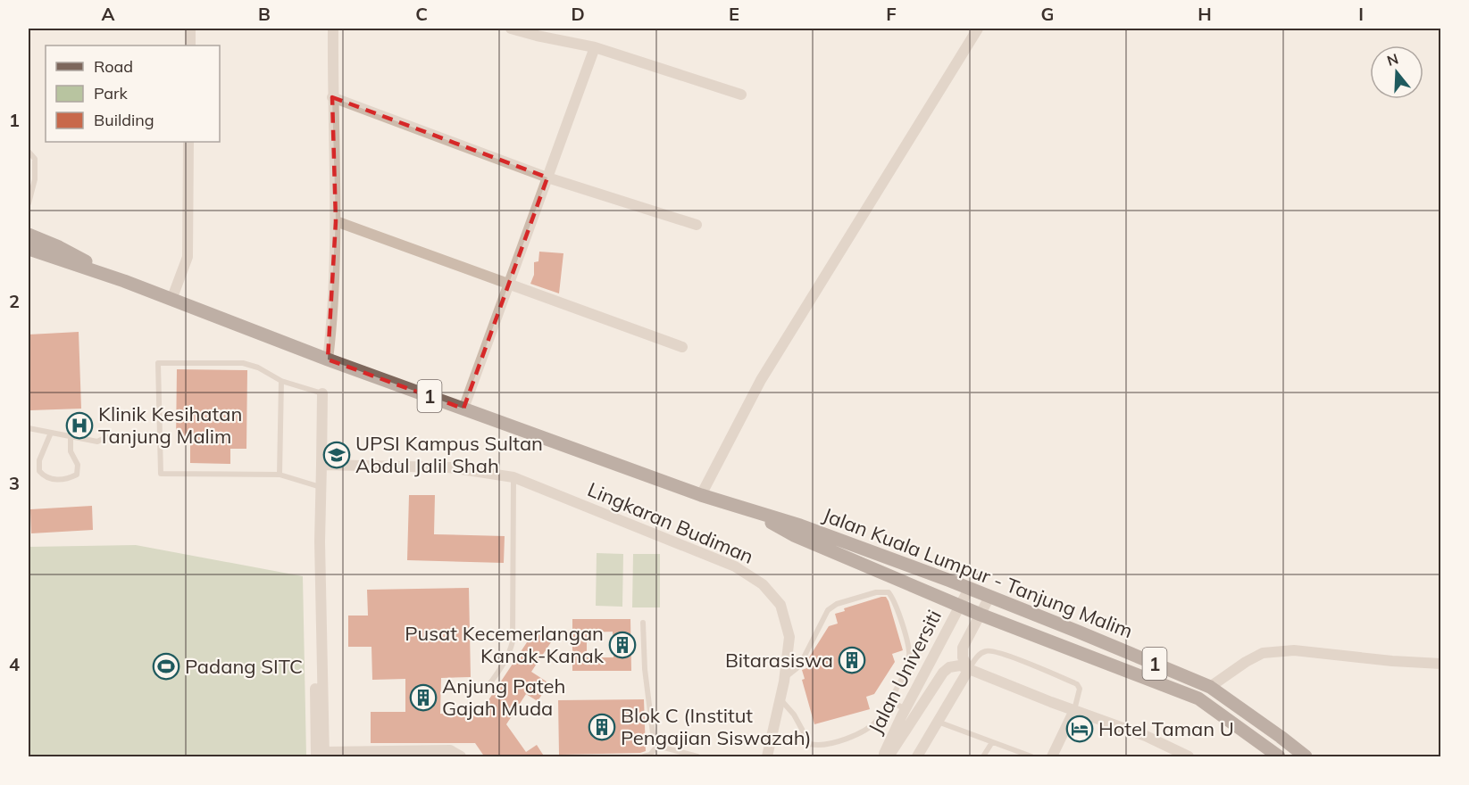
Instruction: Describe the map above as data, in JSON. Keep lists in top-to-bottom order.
{
  "streets": {
    "main road": ["1", "Jalan Kuala Lumpur - Tanjung Malim"],
    "street": ["Lingkaran Budiman", "Jalan Universiti"]
  },
  "crossings": [
    ["1", "Jalan Kuala Lumpur - Tanjung Malim"],
    ["Jalan Kuala Lumpur - Tanjung Malim", "Jalan Universiti"]
  ],
  "places": {
    "hospital": ["Klinik Kesihatan Tanjung Malim"],
    "school or university": ["UPSI Kampus Sultan Abdul Jalil Shah"],
    "building": [
      "Pusat Kecemerlangan Kanak-Kanak",
      "Bitarasiswa",
      "Anjung Pateh Gajah Muda",
      "Blok C (Institut Pengajian Siswazah)"
    ],
    "sports": ["Padang SITC"],
    "hotel": ["Hotel Taman U"]
  },
  "legend": ["Road", "Park", "Building"],
  "north": "top",
  "grid": {
    "columns": [
      "A",
      "B",
      "C",
      "D",
      "E",
      "F",
      "G",
      "H",
      "I"
    ],
    "rows": [
      "1",
      "2",
      "3",
      "4"
    ]
  }
}
